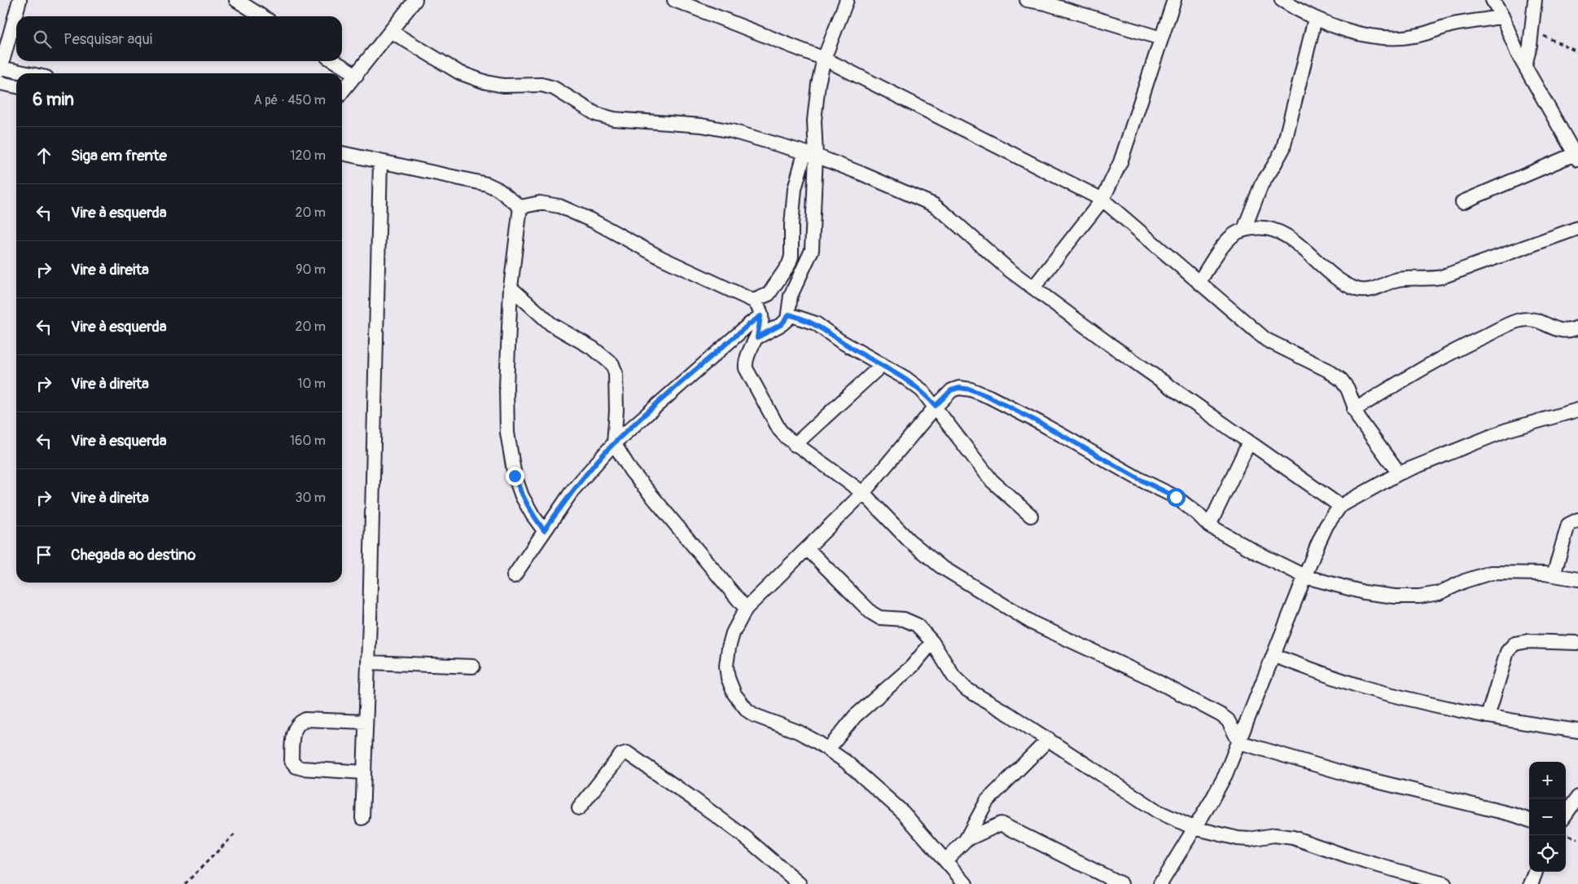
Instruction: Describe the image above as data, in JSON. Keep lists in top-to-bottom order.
{
  "page": {
    "search": "Pesquisar aqui",
    "heading": ["6 min", "A pé · 450 m"],
    "list": [
      ["Siga em frente", "120 m"],
      ["Vire à esquerda", "20 m"],
      ["Vire à direita", "90 m"],
      ["Vire à esquerda", "20 m"],
      ["Vire à direita", "10 m"],
      ["Vire à esquerda", "160 m"],
      ["Vire à direita", "30 m"],
      "Chegada ao destino"
    ],
    "map_buttons": ["+", "−"]
  }
}
